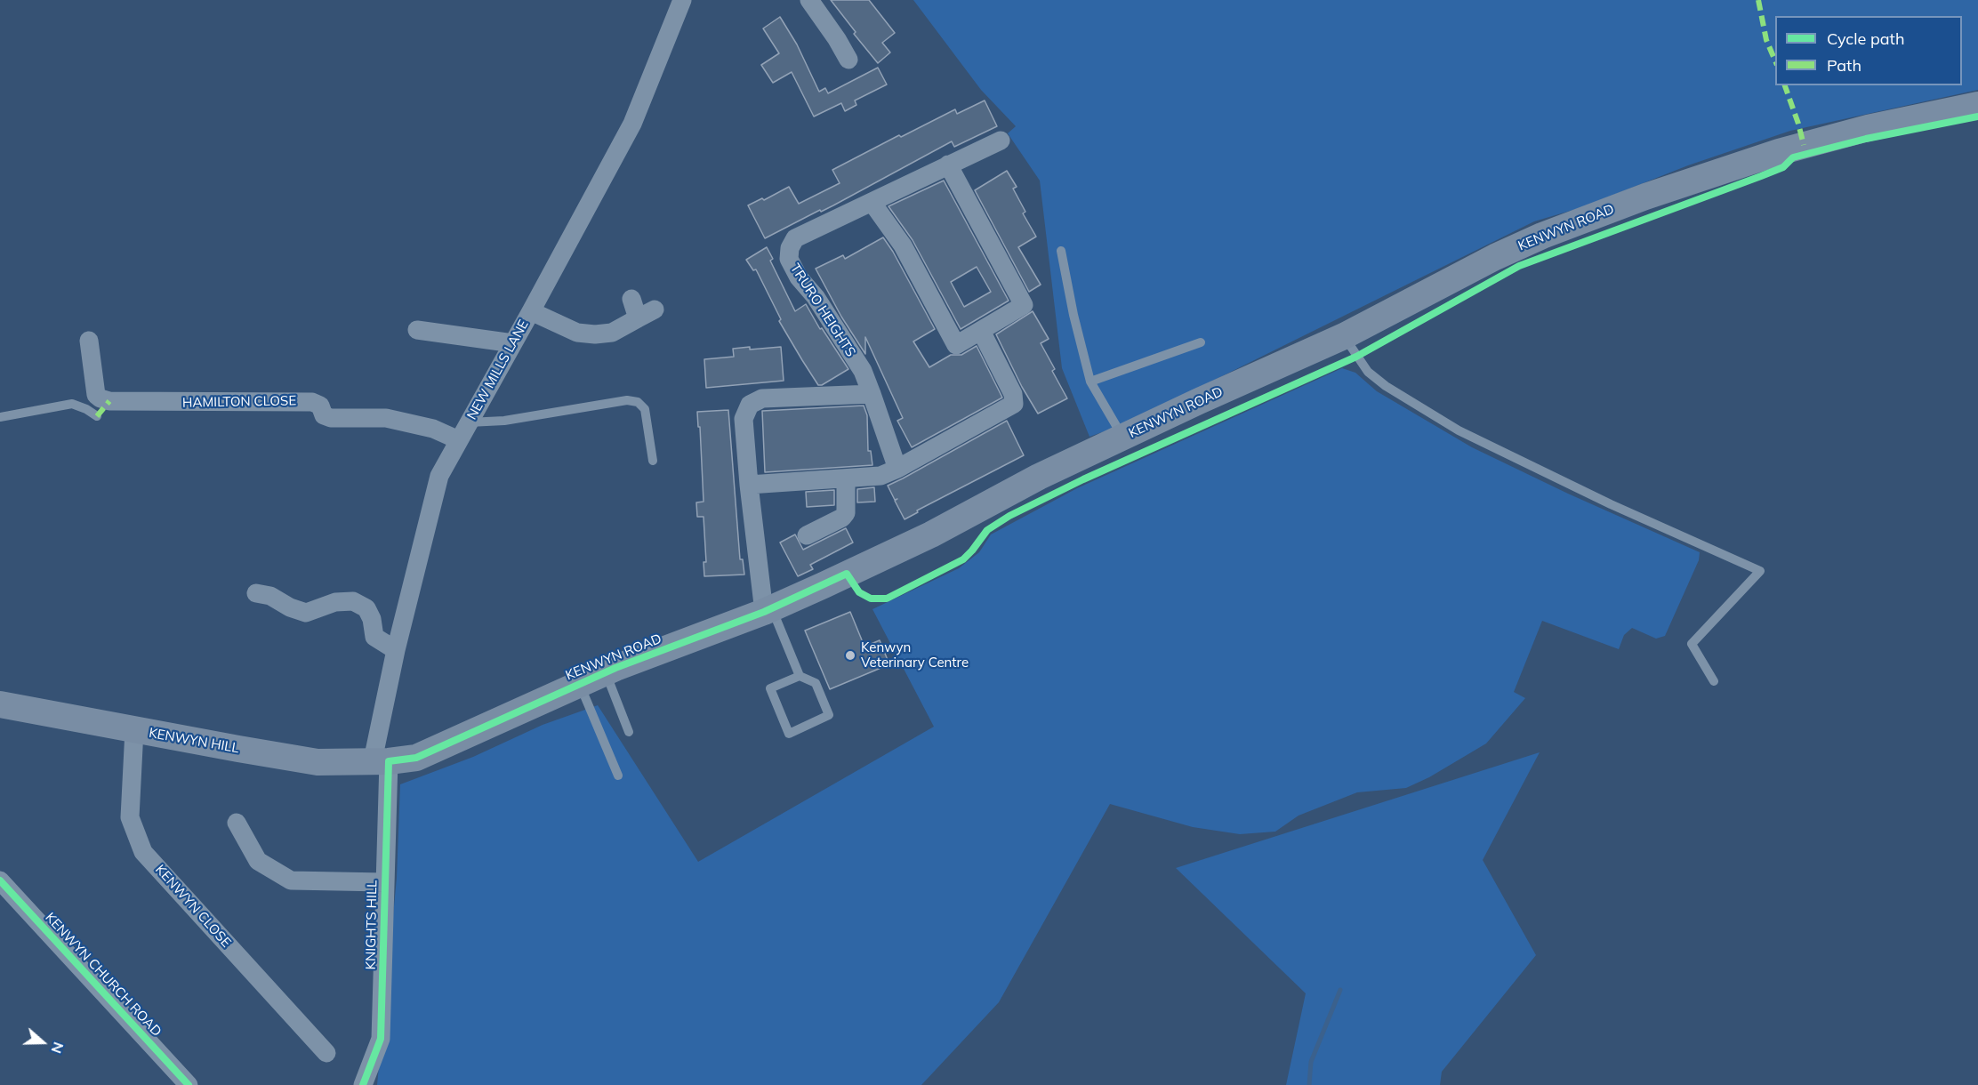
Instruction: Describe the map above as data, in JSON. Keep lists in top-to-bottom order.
{
  "streets": {
    "main road": ["KENWYN ROAD", "KENWYN HILL"],
    "street": [
      "TRURO HEIGHTS",
      "NEW MILLS LANE",
      "HAMILTON CLOSE",
      "KENWYN CLOSE",
      "KNIGHTS HILL",
      "KENWYN CHURCH ROAD"
    ]
  },
  "crossings": [
    ["KENWYN ROAD", "NEW MILLS LANE"],
    ["KENWYN ROAD", "KENWYN HILL"],
    ["KENWYN ROAD", "KNIGHTS HILL"],
    ["NEW MILLS LANE", "HAMILTON CLOSE"],
    ["NEW MILLS LANE", "KENWYN HILL"],
    ["NEW MILLS LANE", "KNIGHTS HILL"],
    ["KENWYN HILL", "KENWYN CLOSE"],
    ["KENWYN HILL", "KNIGHTS HILL"]
  ],
  "places": ["Kenwyn Veterinary Centre"],
  "legend": ["Cycle path", "Path"],
  "north": "right"
}
